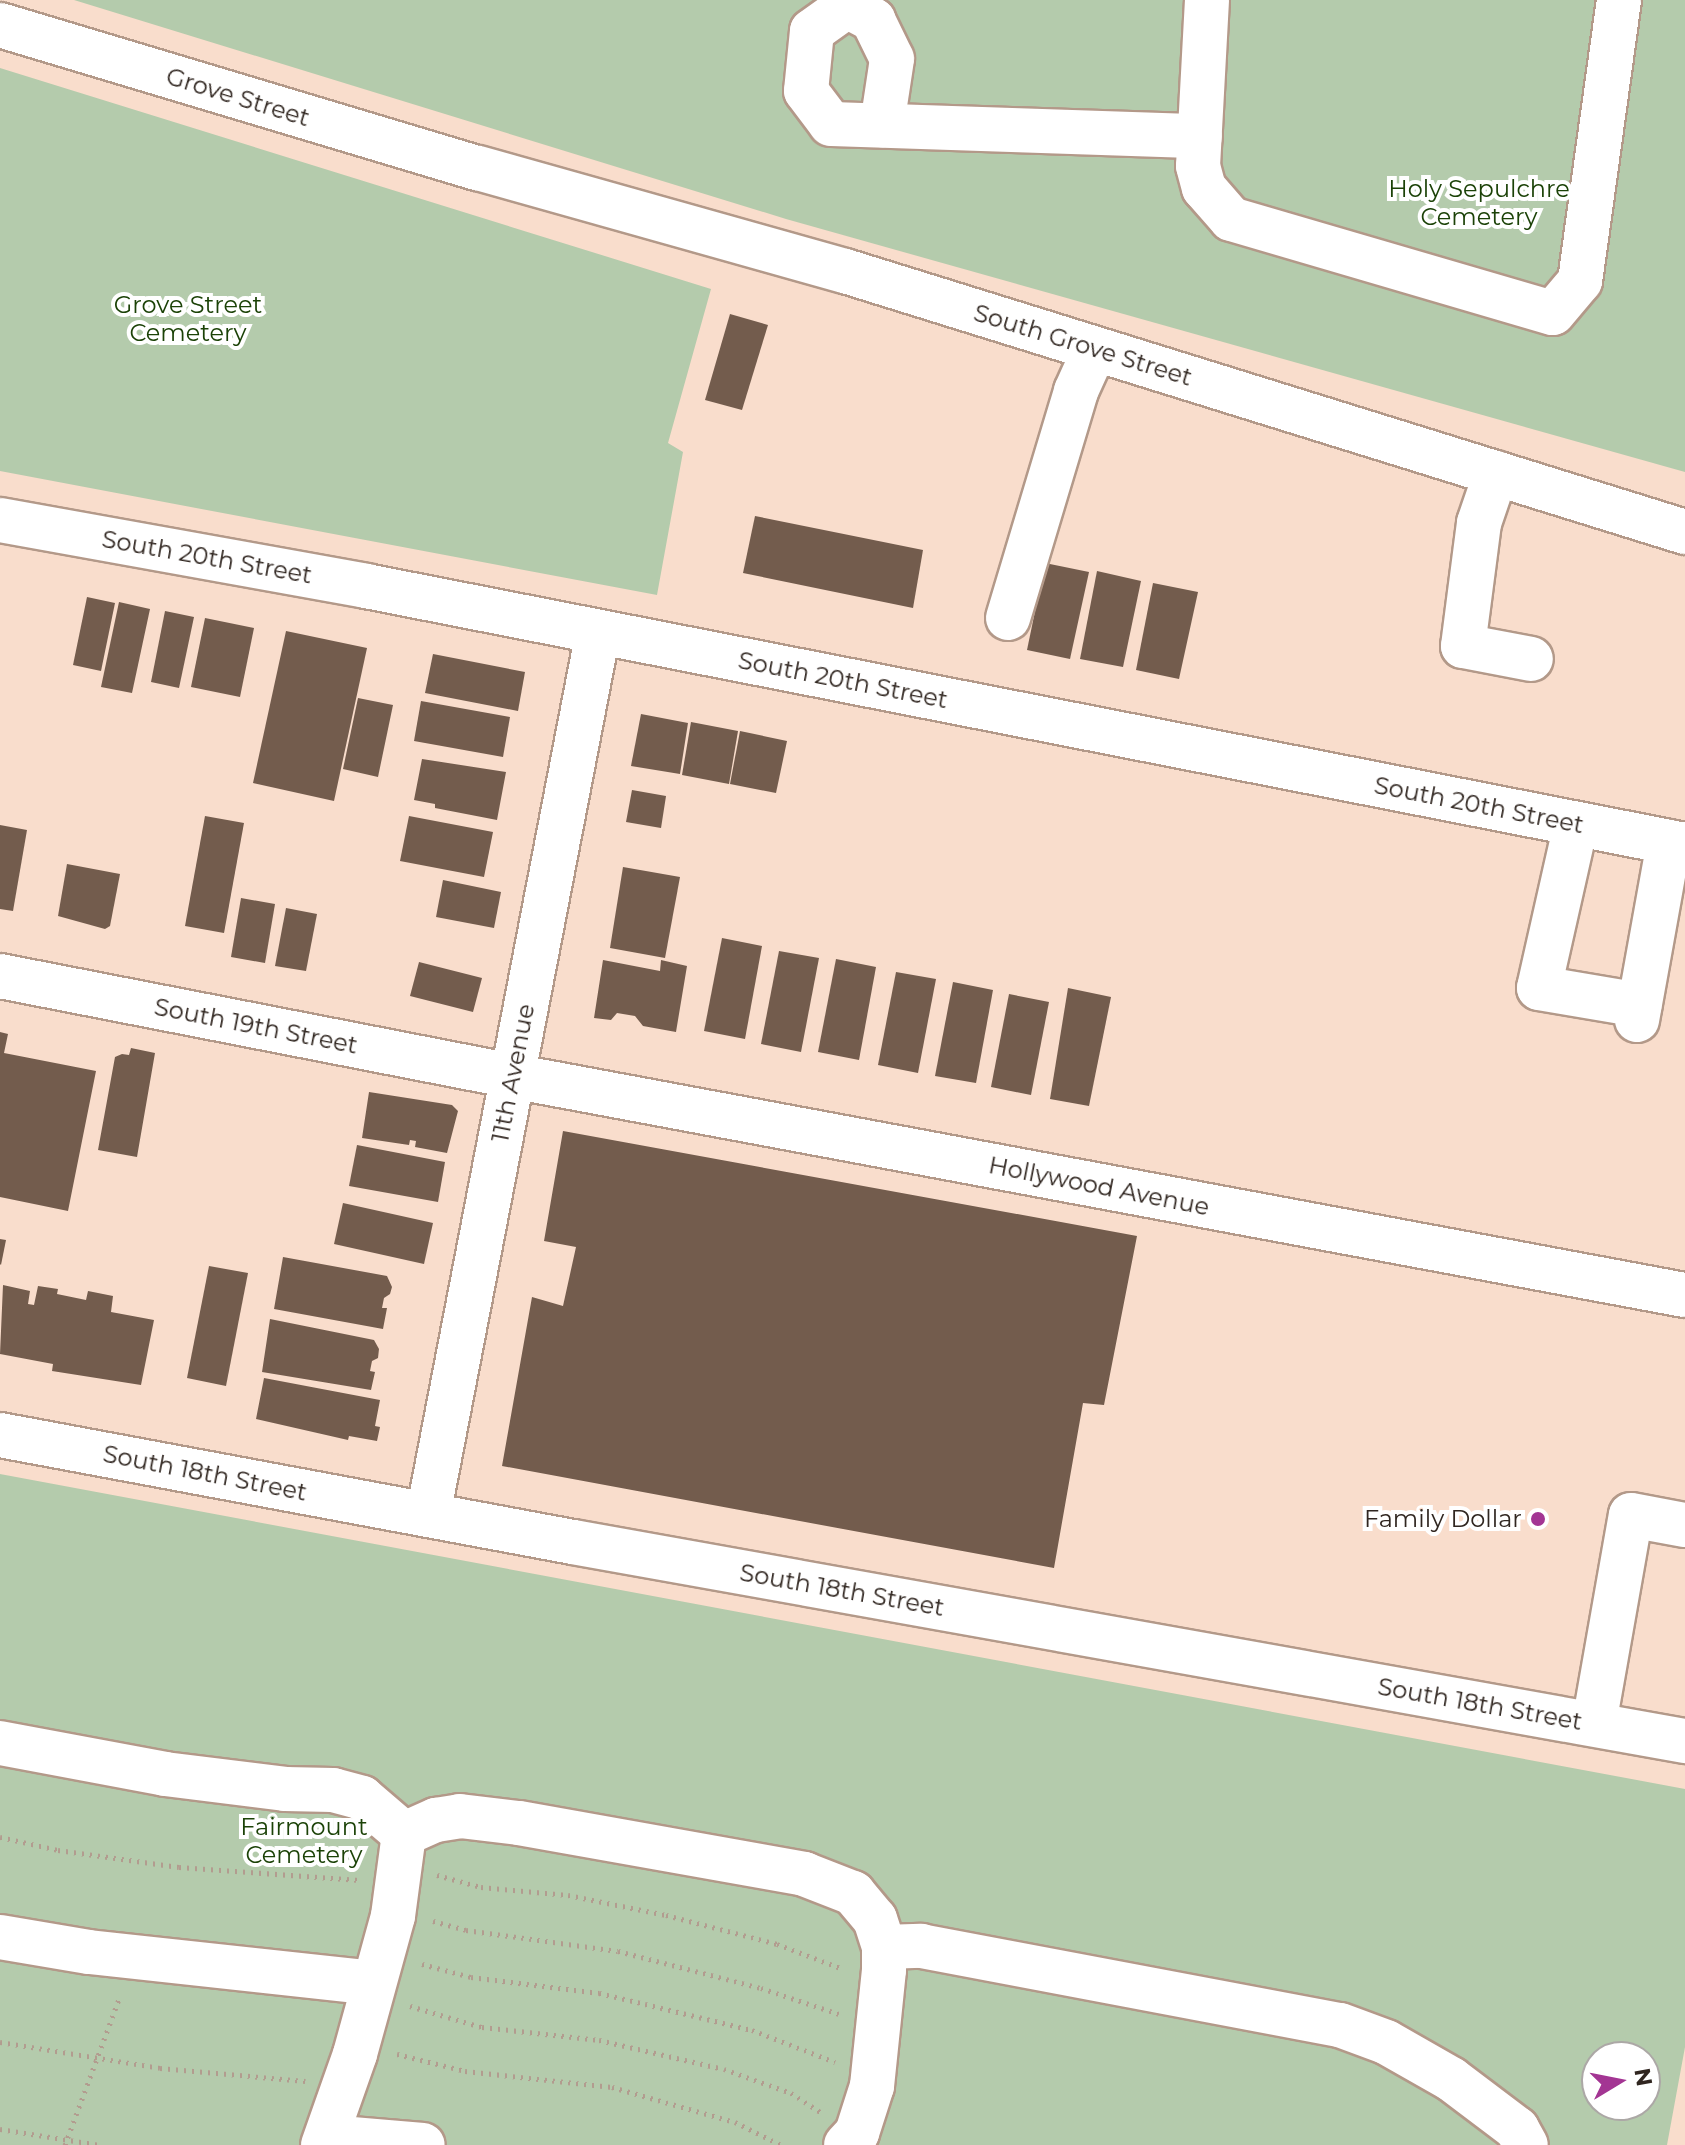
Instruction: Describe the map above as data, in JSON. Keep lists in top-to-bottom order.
{
  "streets": {
    "street": [
      "Grove Street",
      "South Grove Street",
      "South 20th Street",
      "South 19th Street",
      "11th Avenue",
      "Hollywood Avenue",
      "South 18th Street"
    ]
  },
  "crossings": [
    ["Grove Street", "South Grove Street"],
    ["South 20th Street", "11th Avenue"],
    ["South 19th Street", "11th Avenue"],
    ["South 19th Street", "Hollywood Avenue"],
    ["11th Avenue", "Hollywood Avenue"],
    ["11th Avenue", "South 18th Street"]
  ],
  "parks": ["Holy Sepulchre Cemetery", "Grove Street Cemetery", "Fairmount Cemetery"],
  "places": ["Family Dollar"],
  "north": "right"
}
